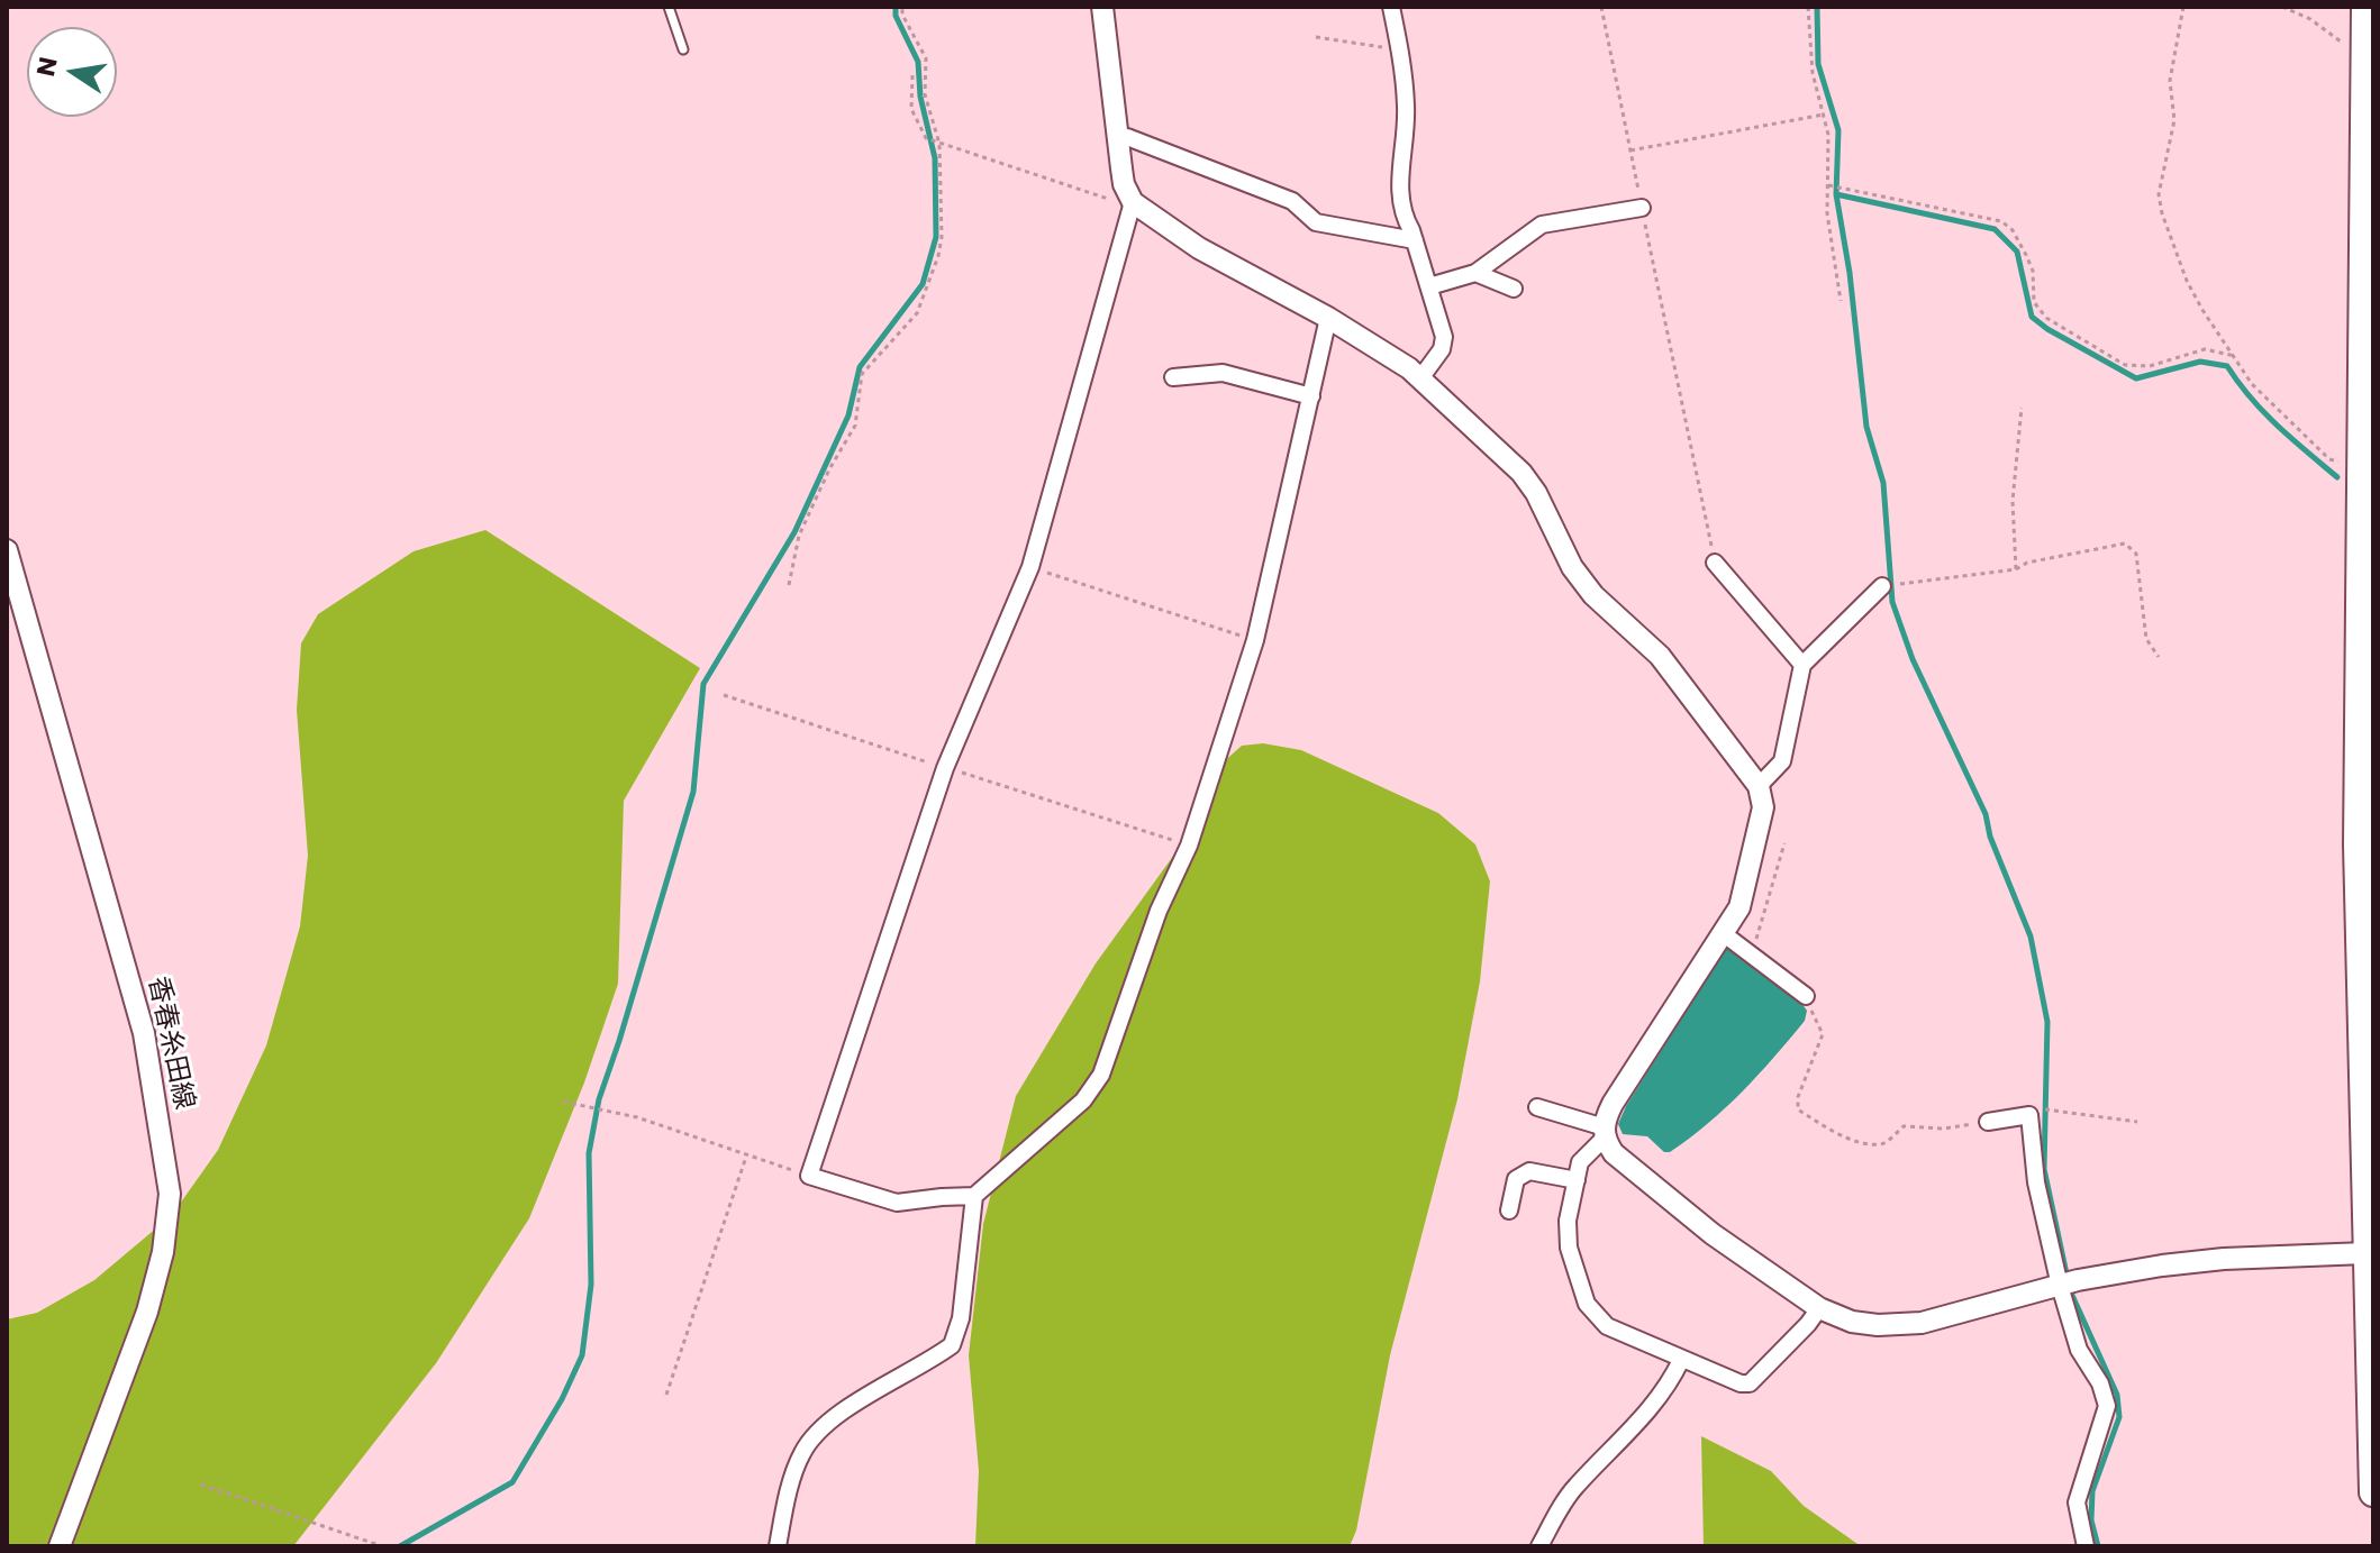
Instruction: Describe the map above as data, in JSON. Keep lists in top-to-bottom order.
{
  "streets": {
    "street": ["香春糸田線"]
  },
  "north": "left"
}
